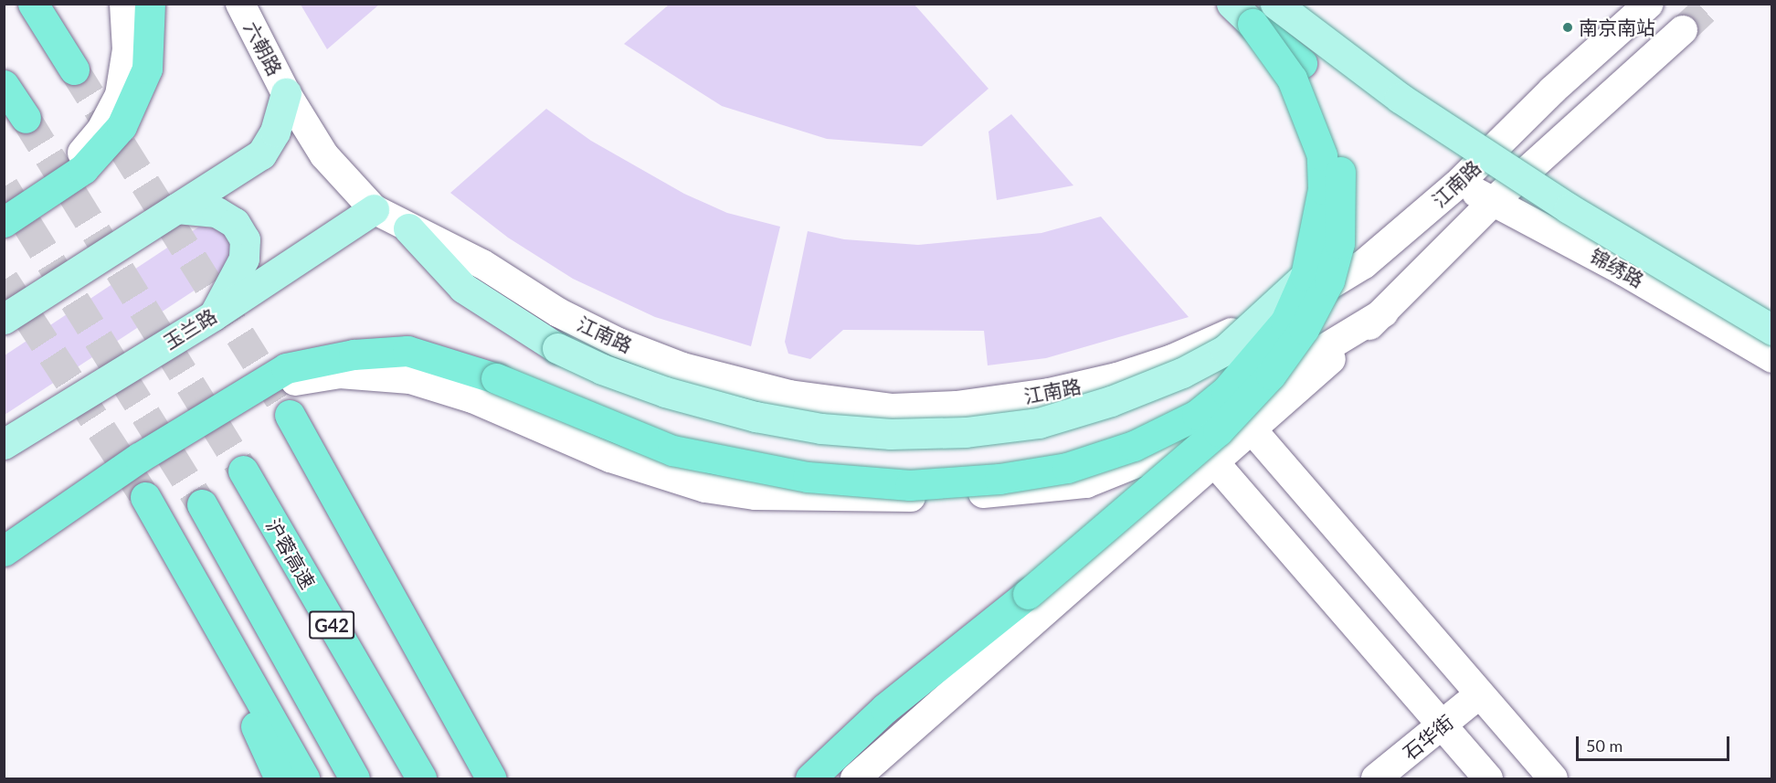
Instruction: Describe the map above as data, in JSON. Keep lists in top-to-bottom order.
{
  "streets": {
    "highway": ["沪蓉高速", "G42"],
    "main road": ["玉兰路"],
    "street": [
      "六朝路",
      "江南路",
      "锦绣路",
      "石华街"
    ]
  },
  "crossings": [
    ["六朝路", "江南路"],
    ["六朝路", "玉兰路"],
    ["江南路", "锦绣路"],
    ["江南路", "玉兰路"]
  ],
  "places": ["南京南站"],
  "scale_bar": "50 m"
}
